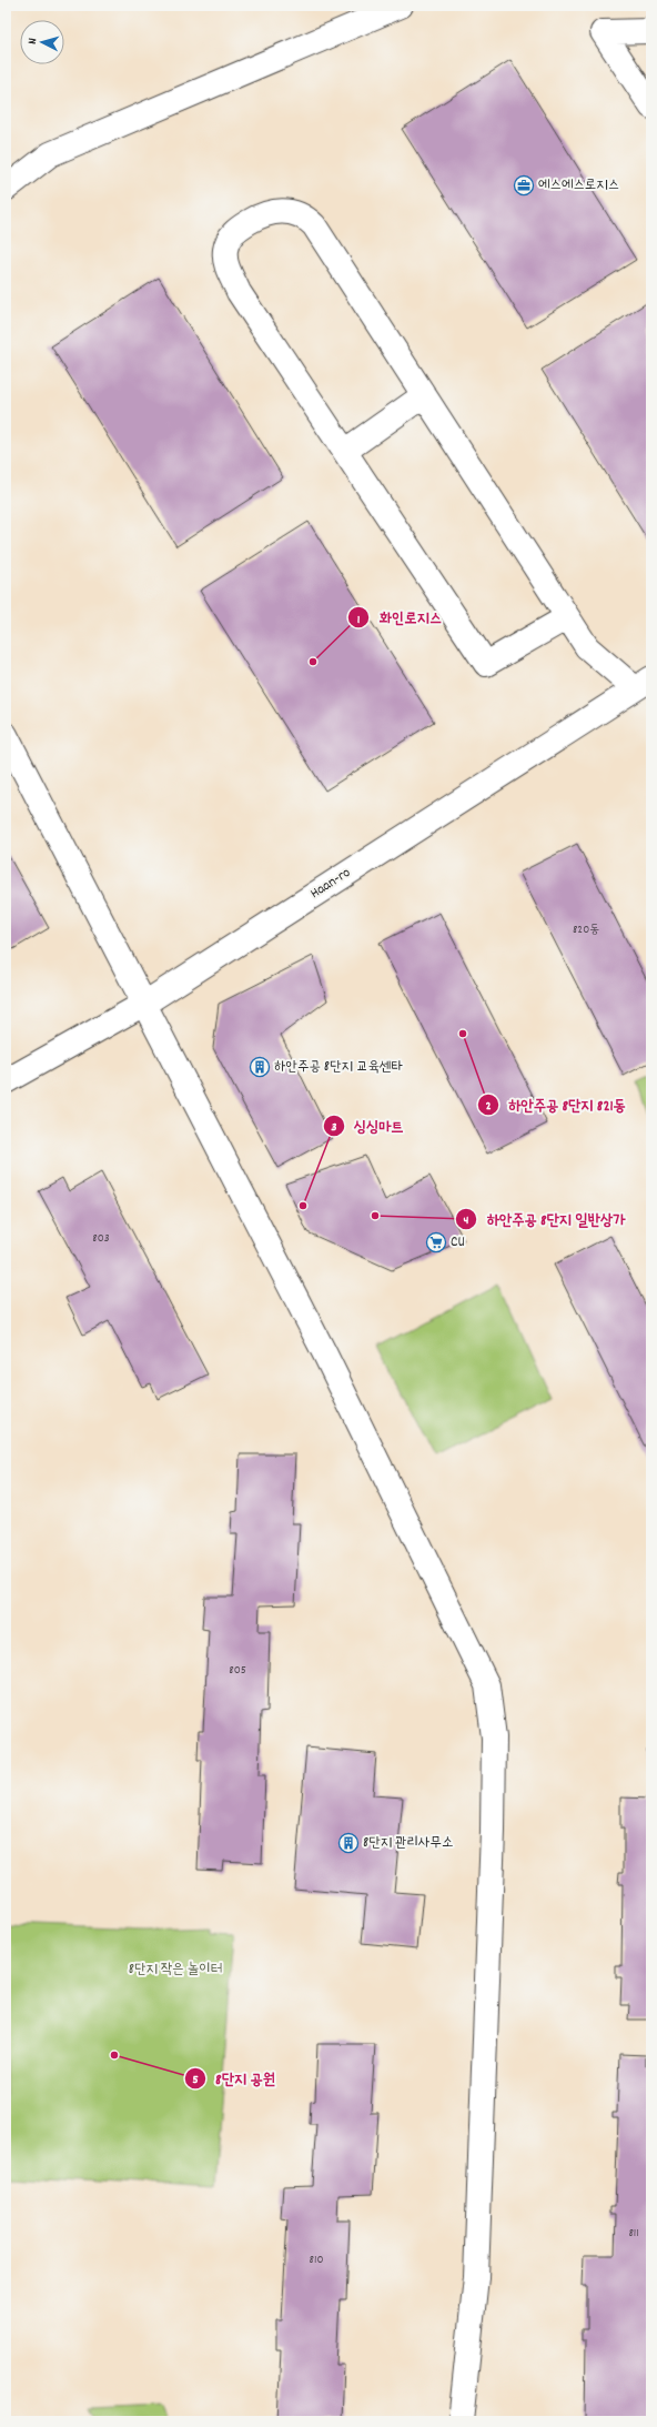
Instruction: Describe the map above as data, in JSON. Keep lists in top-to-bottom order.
{
  "streets": {
    "street": ["Haan-ro"]
  },
  "parks": ["8단지 작은 놀이터"],
  "places": {
    "office": ["에스에스로지스"],
    "other": [
      "화인로지스",
      "하안주공 8단지 821동",
      "싱싱마트",
      "하안주공 8단지 일반상가",
      "8단지 공원"
    ],
    "building": ["하안주공 8단지 교육센타", "8단지 관리사무소"],
    "supermarket": ["CU"]
  },
  "house_numbers": [
    "820동",
    "803",
    "805",
    "811",
    "810"
  ],
  "north": "left"
}
